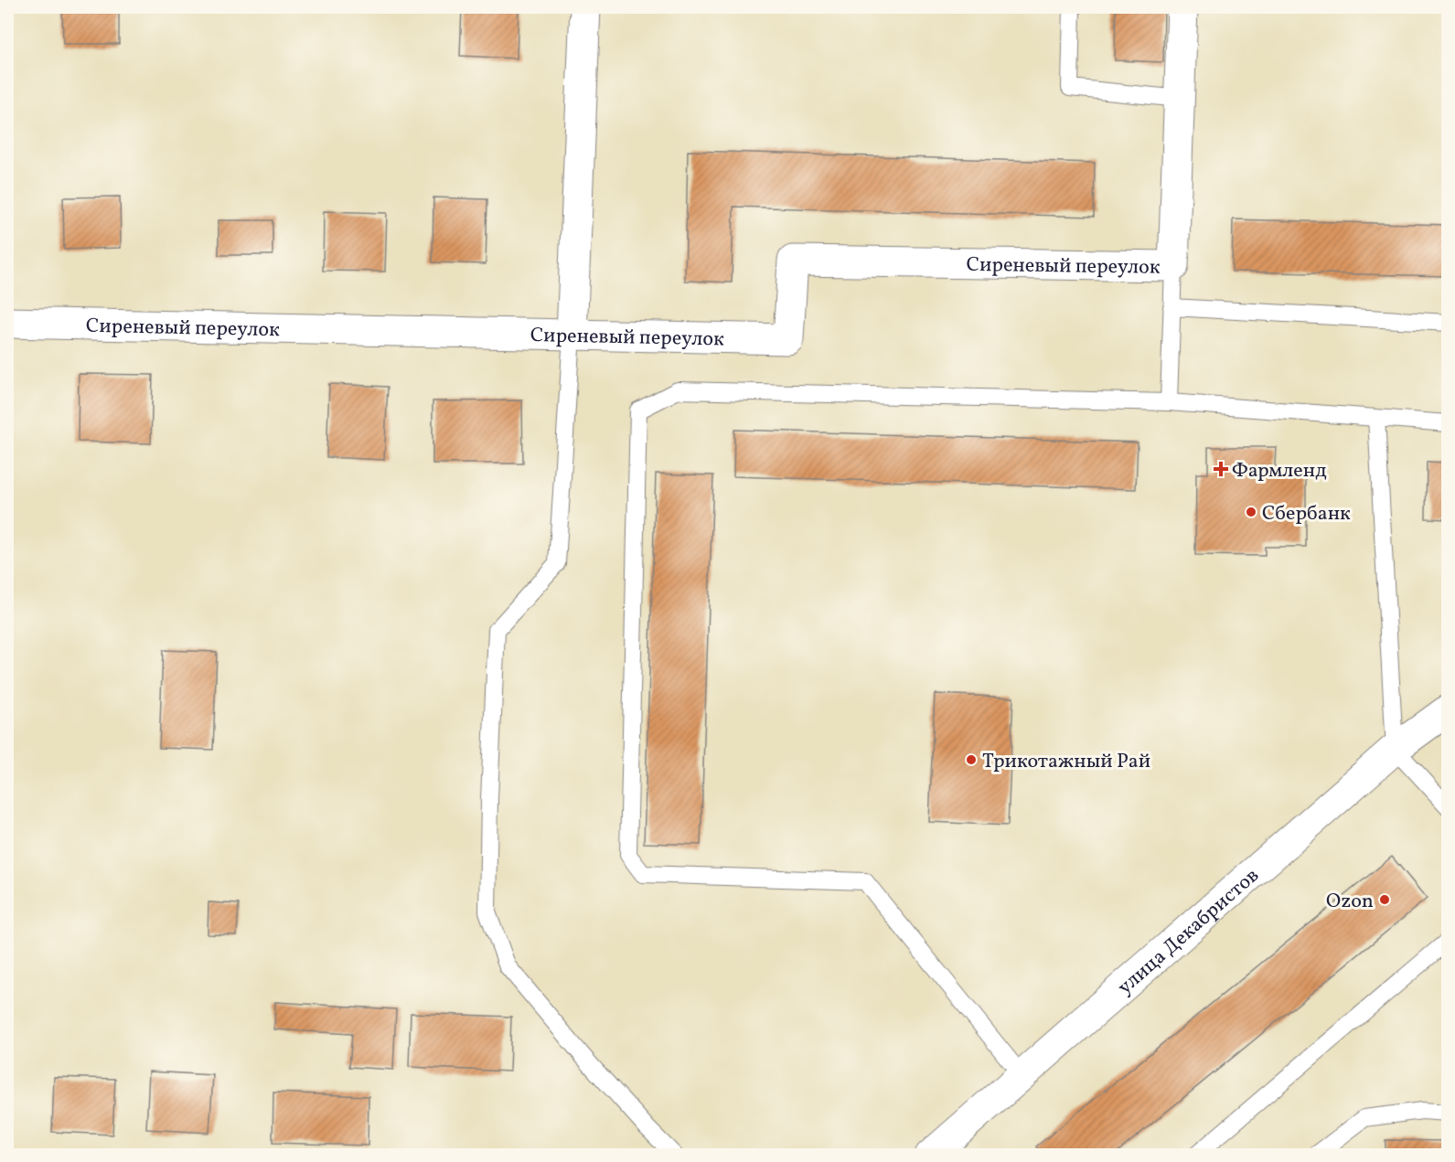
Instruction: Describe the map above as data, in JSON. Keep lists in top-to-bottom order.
{
  "streets": {
    "street": ["Сиреневый переулок", "улица Декабристов"]
  },
  "places": {
    "health": ["Фармленд"],
    "other": ["Сбербанк", "Трикотажный Рай", "Ozon"]
  }
}
